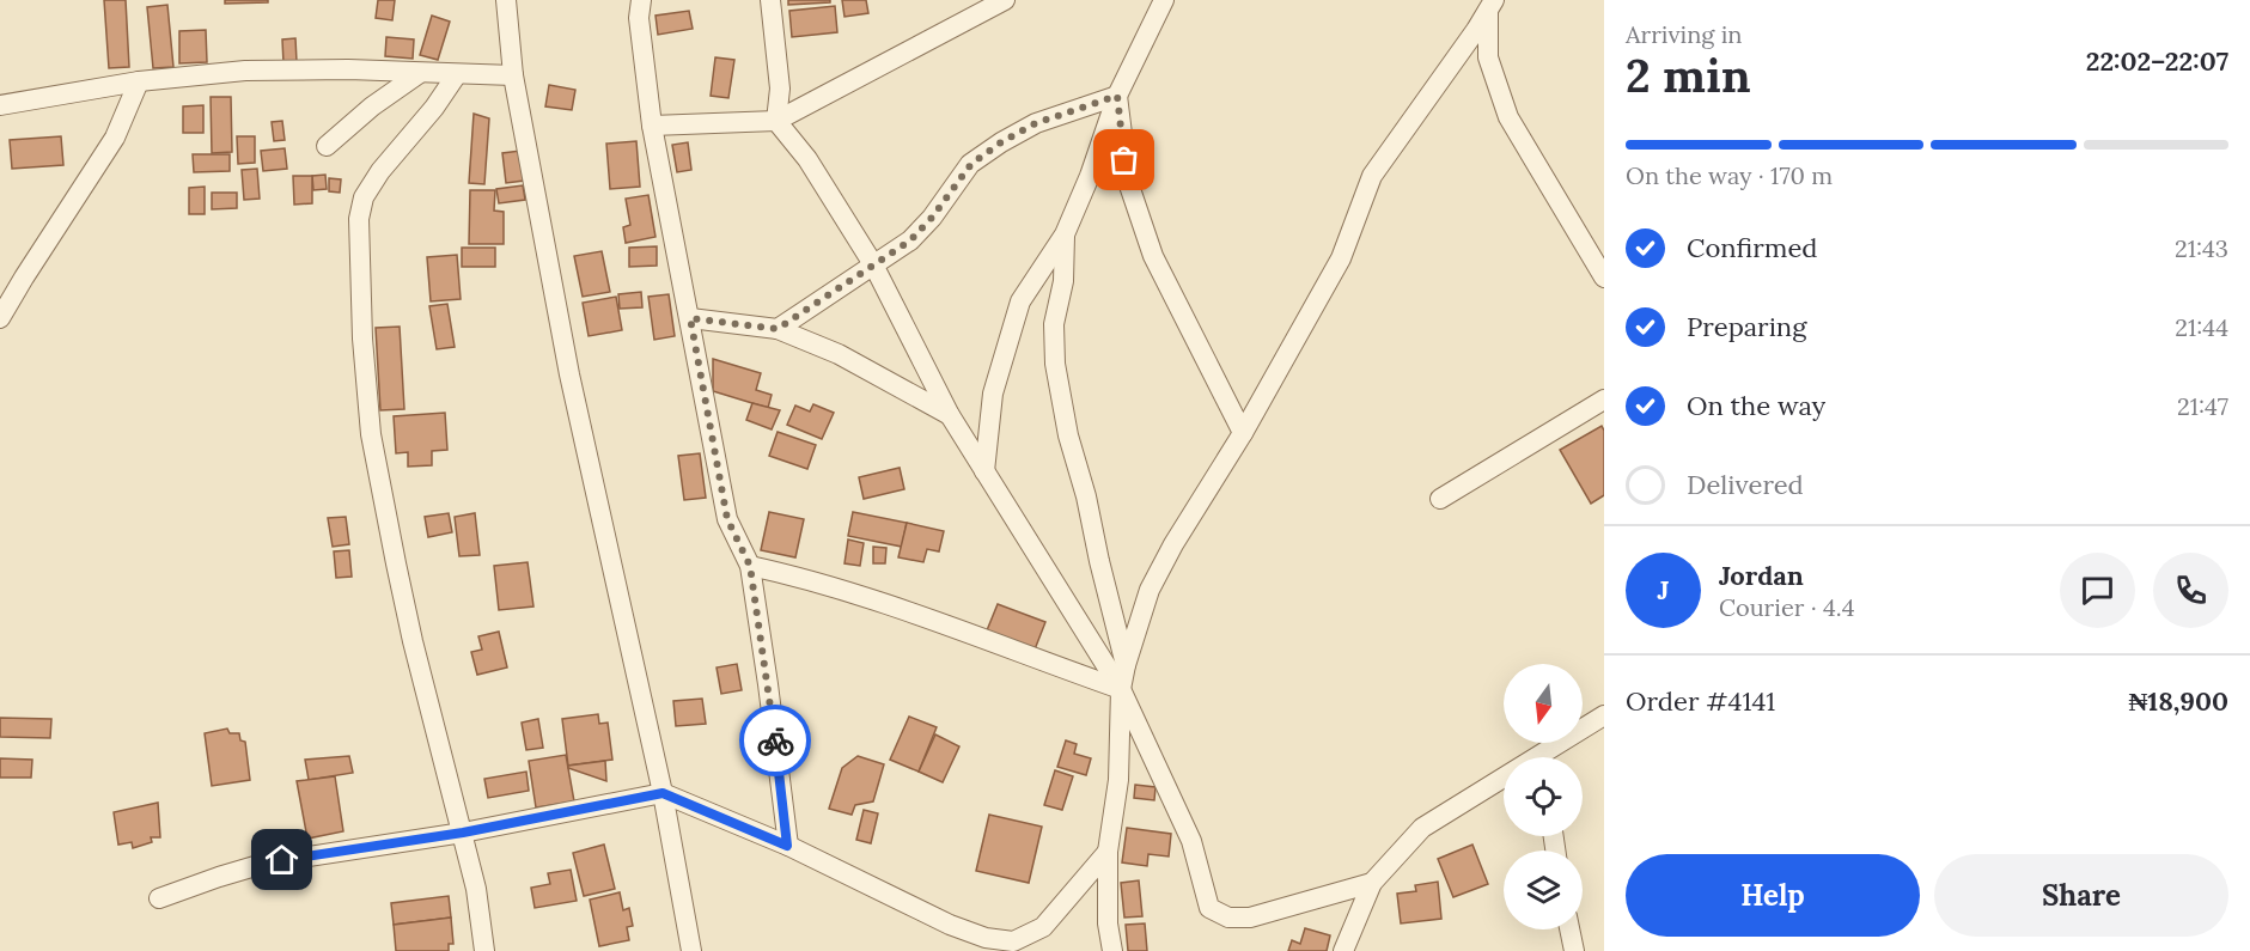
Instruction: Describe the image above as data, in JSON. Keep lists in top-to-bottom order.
{
  "north": "bottom",
  "page": {
    "heading": ["2 min", "Arriving in", "22:02–22:07"],
    "panel": [
      "Jordan",
      "Courier · 4.4",
      "Order #4141",
      "₦18,900"
    ],
    "bar": "On the way · 170 m",
    "list": [
      ["Confirmed", "21:43"],
      ["Preparing", "21:44"],
      ["On the way", "21:47"],
      "Delivered"
    ],
    "round": "J",
    "buttons": ["Help", "Share"]
  }
}
